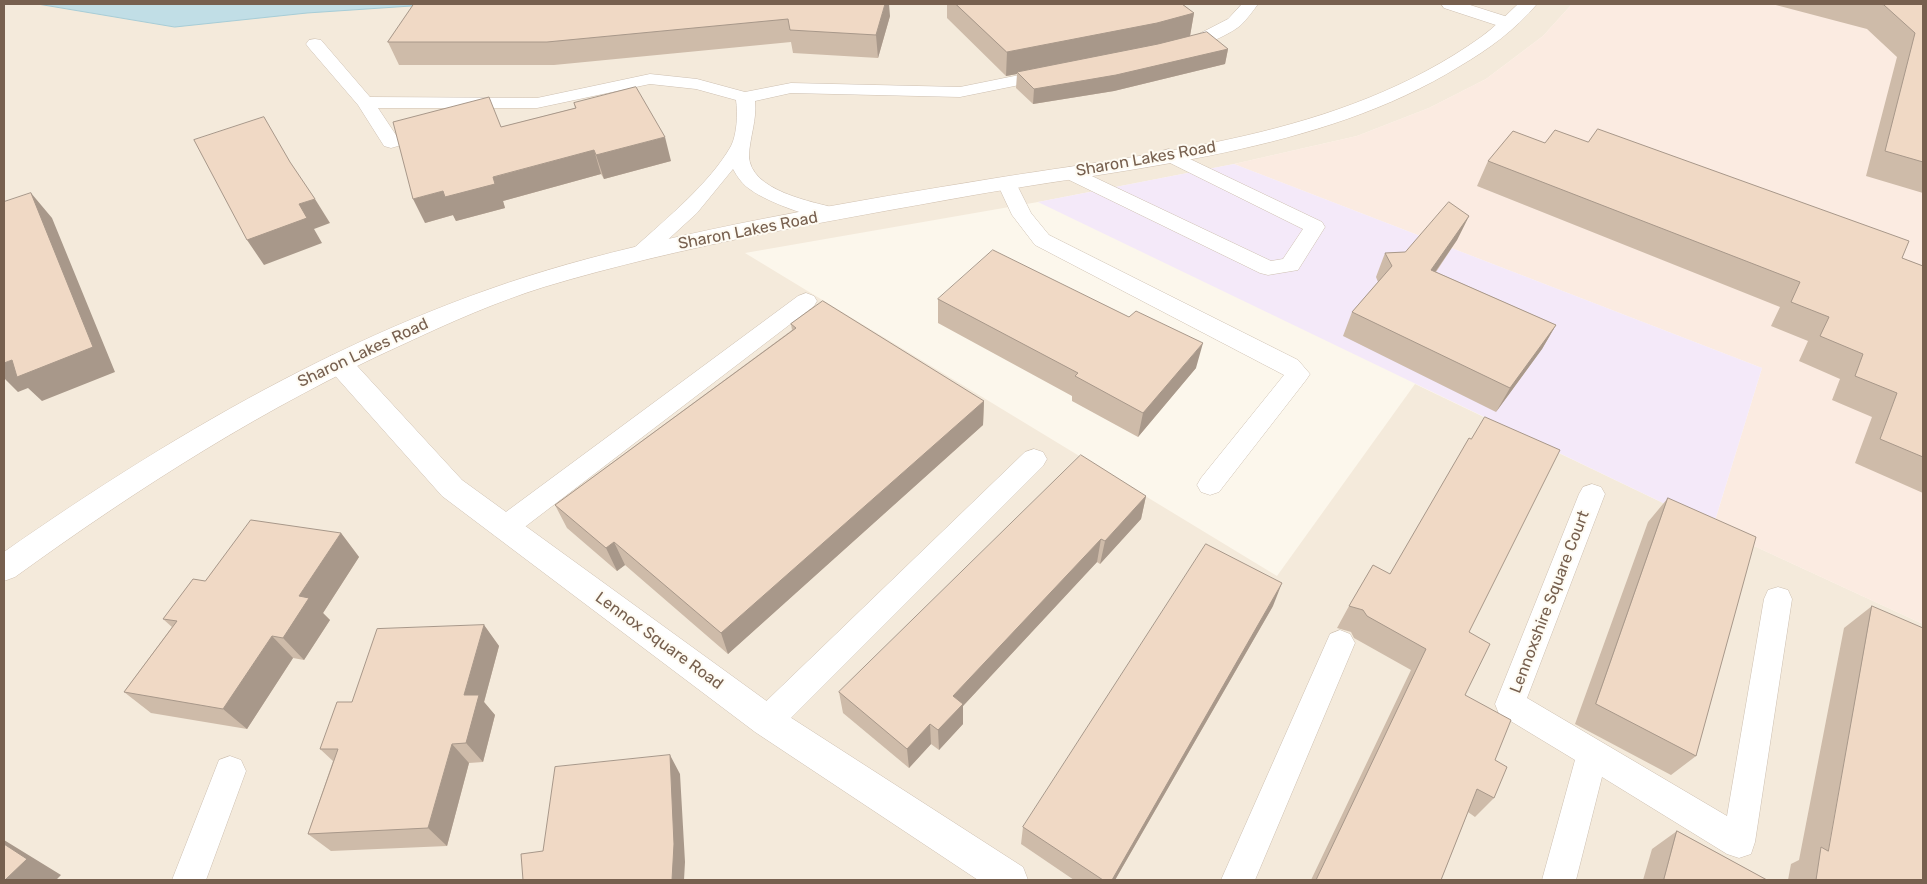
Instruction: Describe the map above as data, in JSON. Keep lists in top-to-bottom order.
{
  "streets": {
    "street": ["Sharon Lakes Road", "Lennox Square Road"],
    "lane": ["Lennoxshire Square Court"]
  },
  "crossings": [
    ["Sharon Lakes Road", "Lennox Square Road"]
  ]
}
